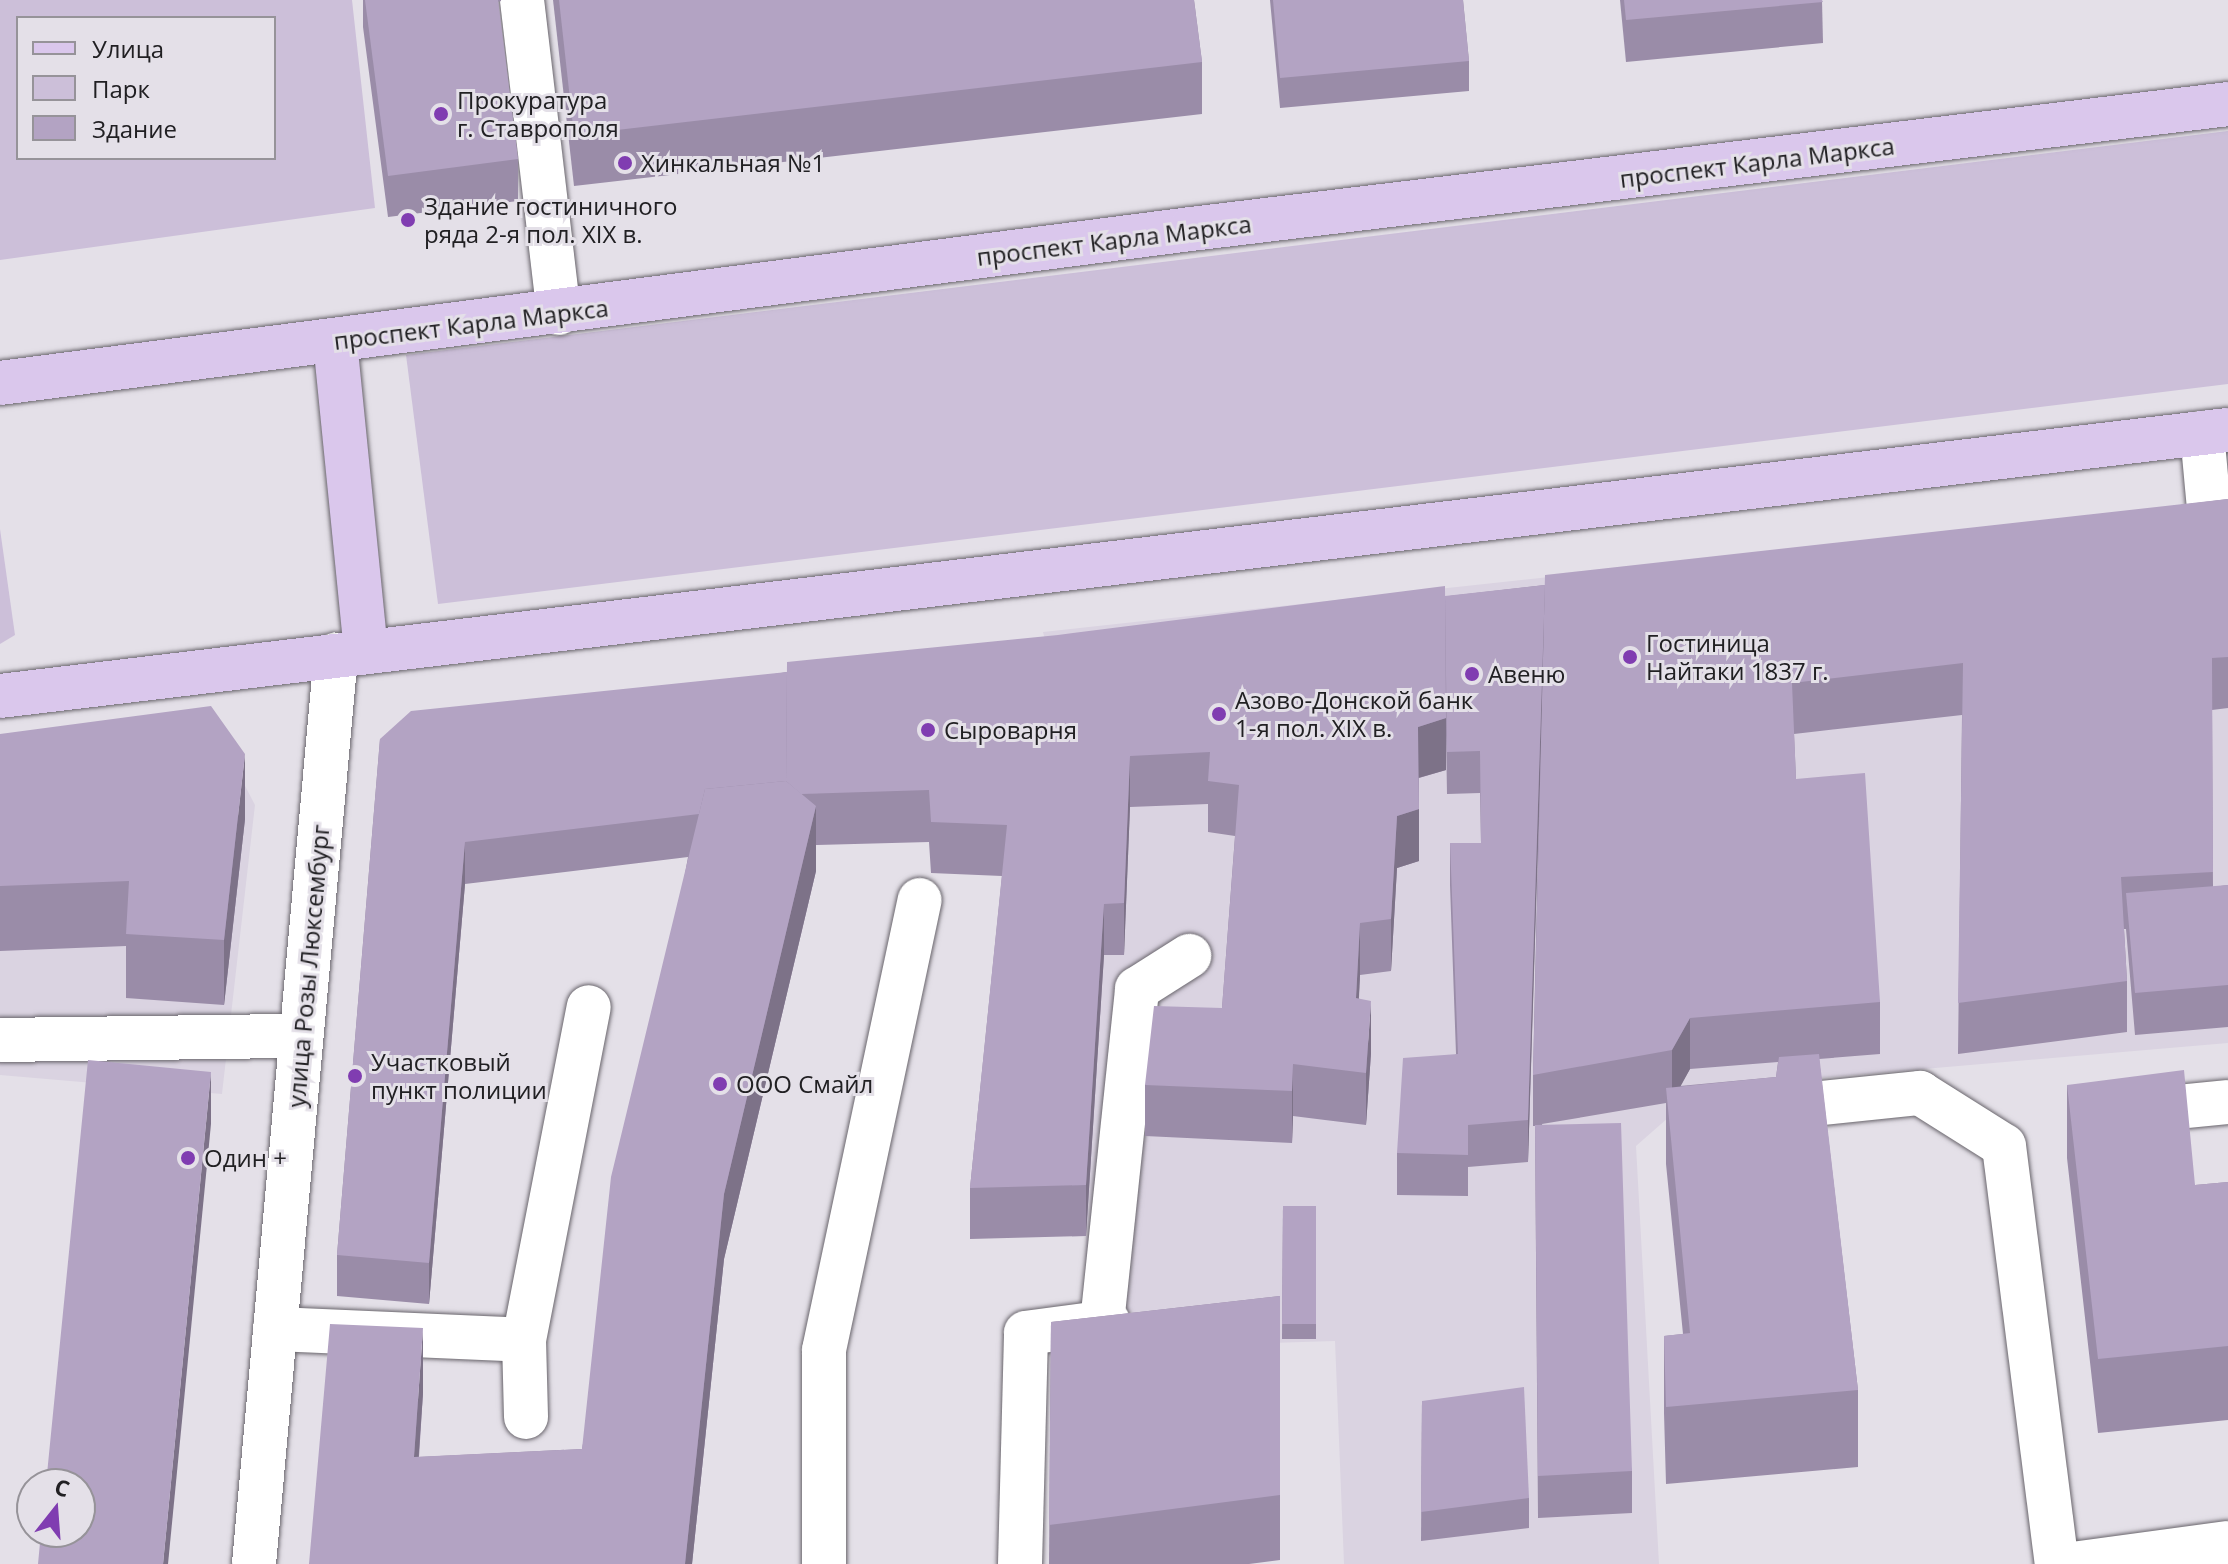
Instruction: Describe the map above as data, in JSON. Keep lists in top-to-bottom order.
{
  "streets": {
    "main road": ["проспект Карла Маркса"],
    "street": ["улица Розы Люксембург"]
  },
  "places": [
    "Прокуратура г. Ставрополя",
    "Хинкальная №1",
    "Здание гостиничного ряда 2-я пол. XIX в.",
    "Гостиница Найтаки 1837 г.",
    "Авеню",
    "Азово-Донской банк 1-я пол. XIX в.",
    "Сыроварня",
    "Участковый пункт полиции",
    "ООО Смайл",
    "Один +"
  ],
  "legend": ["Улица", "Парк", "Здание"],
  "north": "top"
}
